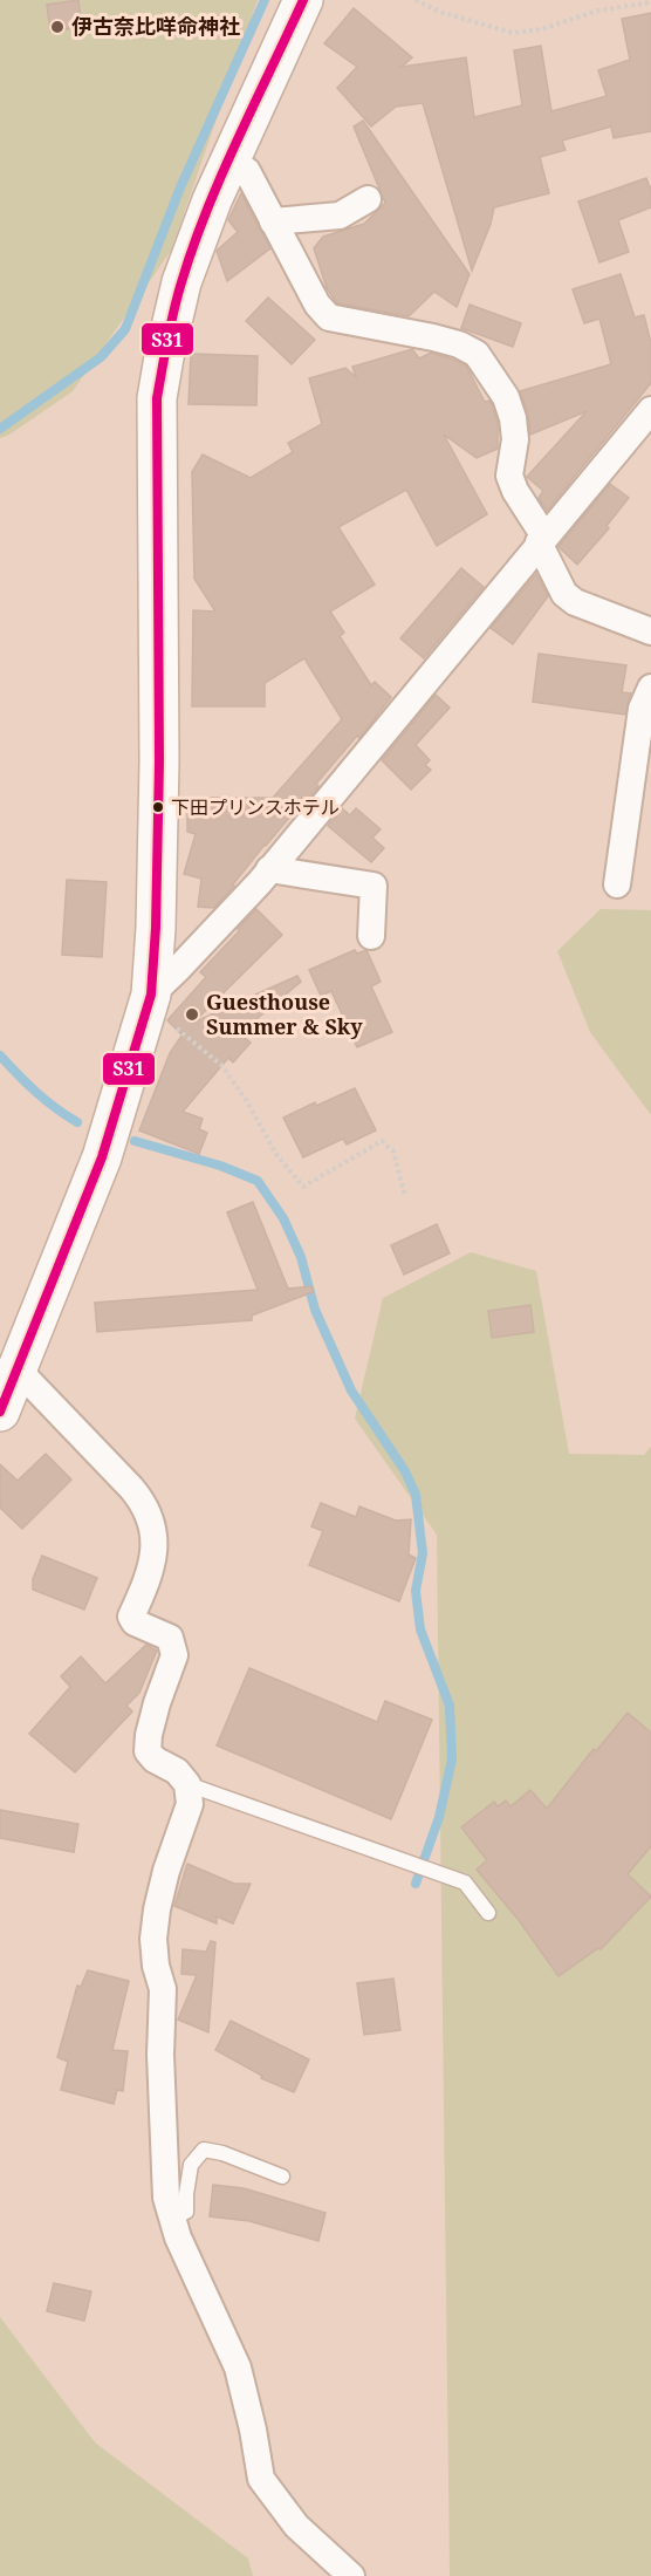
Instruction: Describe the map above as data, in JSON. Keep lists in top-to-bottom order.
{
  "places": ["伊古奈比咩命神社", "下田プリンスホテル", "Guesthouse Summer & Sky"],
  "lines": ["transit line S31"]
}
